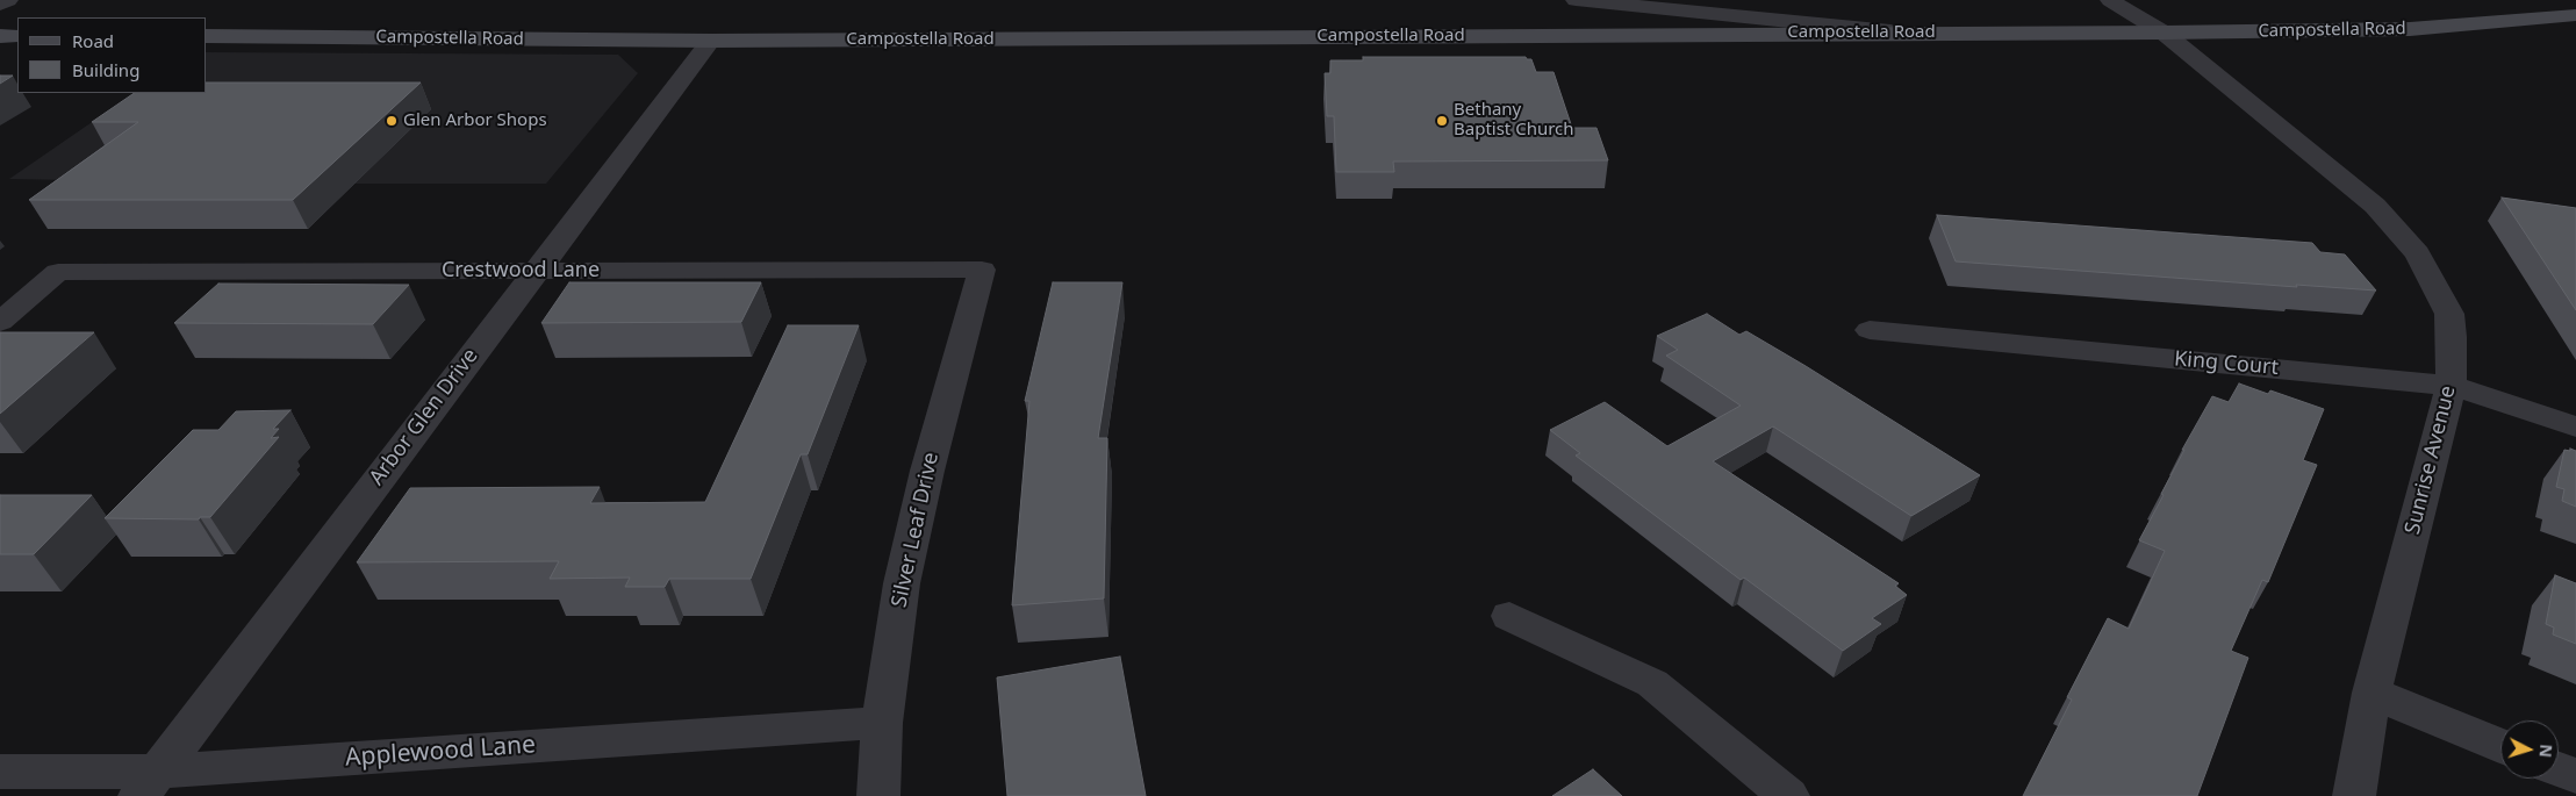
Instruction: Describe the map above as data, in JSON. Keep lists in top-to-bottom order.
{
  "streets": {
    "main road": ["Campostella Road"],
    "street": [
      "Crestwood Lane",
      "King Court",
      "Arbor Glen Drive",
      "Sunrise Avenue",
      "Silver Leaf Drive",
      "Applewood Lane"
    ]
  },
  "crossings": [
    ["Campostella Road", "Arbor Glen Drive"],
    ["Campostella Road", "Sunrise Avenue"],
    ["Crestwood Lane", "Arbor Glen Drive"],
    ["Crestwood Lane", "Silver Leaf Drive"],
    ["King Court", "Sunrise Avenue"],
    ["Arbor Glen Drive", "Applewood Lane"],
    ["Silver Leaf Drive", "Applewood Lane"]
  ],
  "places": ["Glen Arbor Shops", "Bethany Baptist Church"],
  "legend": ["Road", "Building"],
  "north": "right"
}
